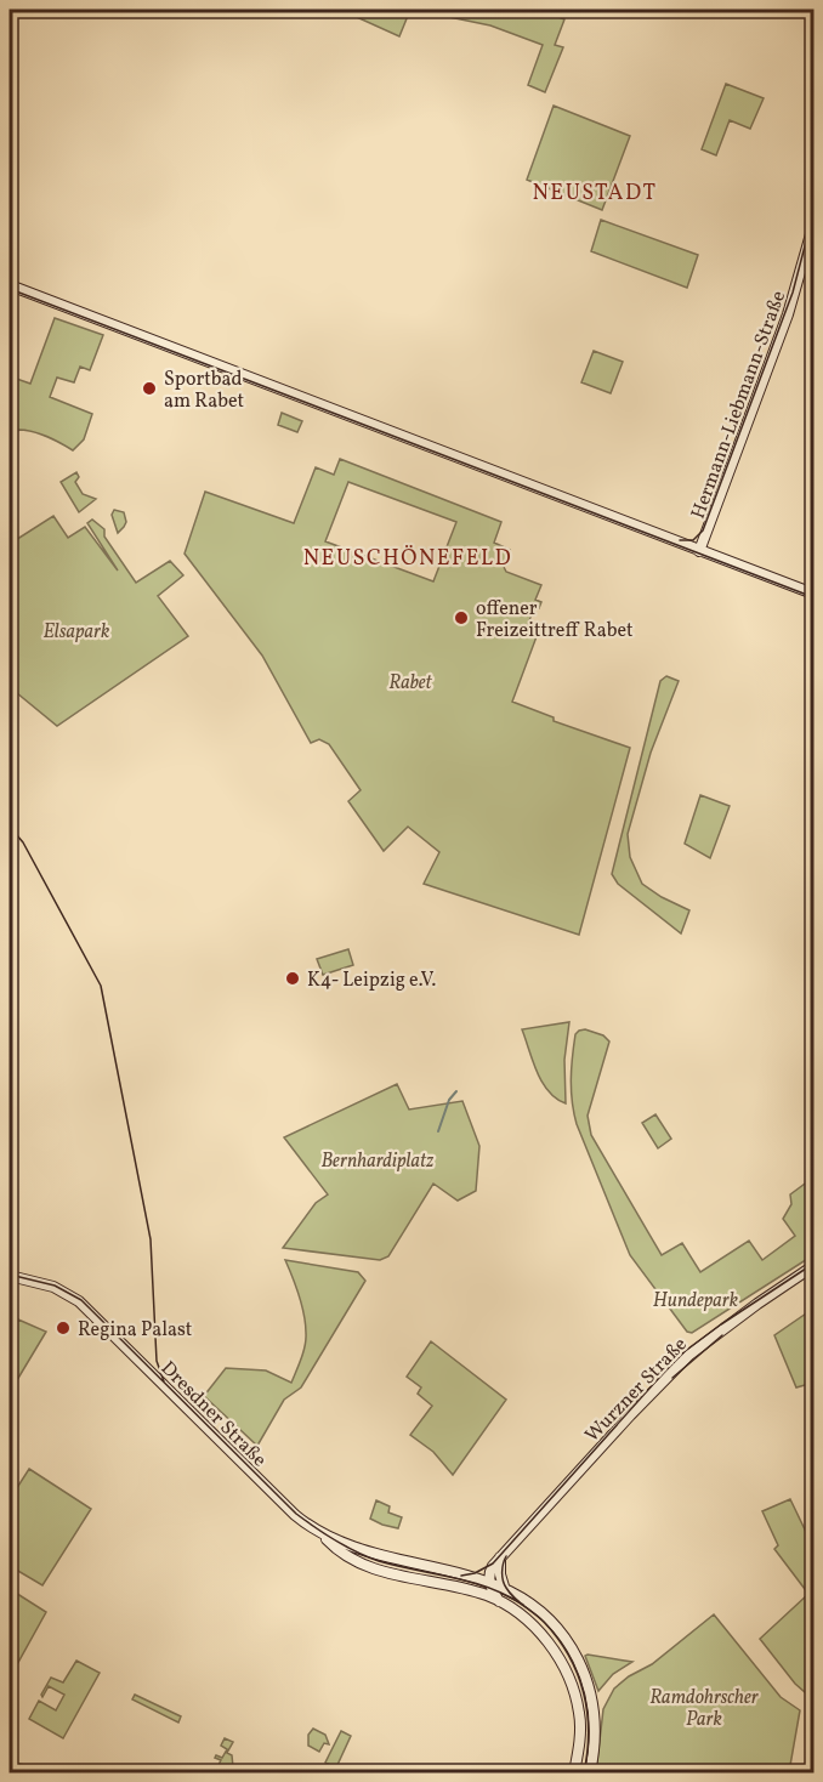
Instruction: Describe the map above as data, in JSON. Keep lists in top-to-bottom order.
{
  "streets": {
    "main road": ["Hermann-Liebmann-Straße", "Wurzner Straße", "Dresdner Straße"]
  },
  "crossings": [
    ["Wurzner Straße", "Dresdner Straße"]
  ],
  "districts": ["NEUSTADT", "NEUSCHÖNEFELD"],
  "parks": [
    "Elsapark",
    "Rabet",
    "Bernhardiplatz",
    "Hundepark",
    "Ramdohrscher Park"
  ],
  "places": [
    "Sportbad am Rabet",
    "offener Freizeittreff Rabet",
    "K4- Leipzig e.V.",
    "Regina Palast"
  ]
}
